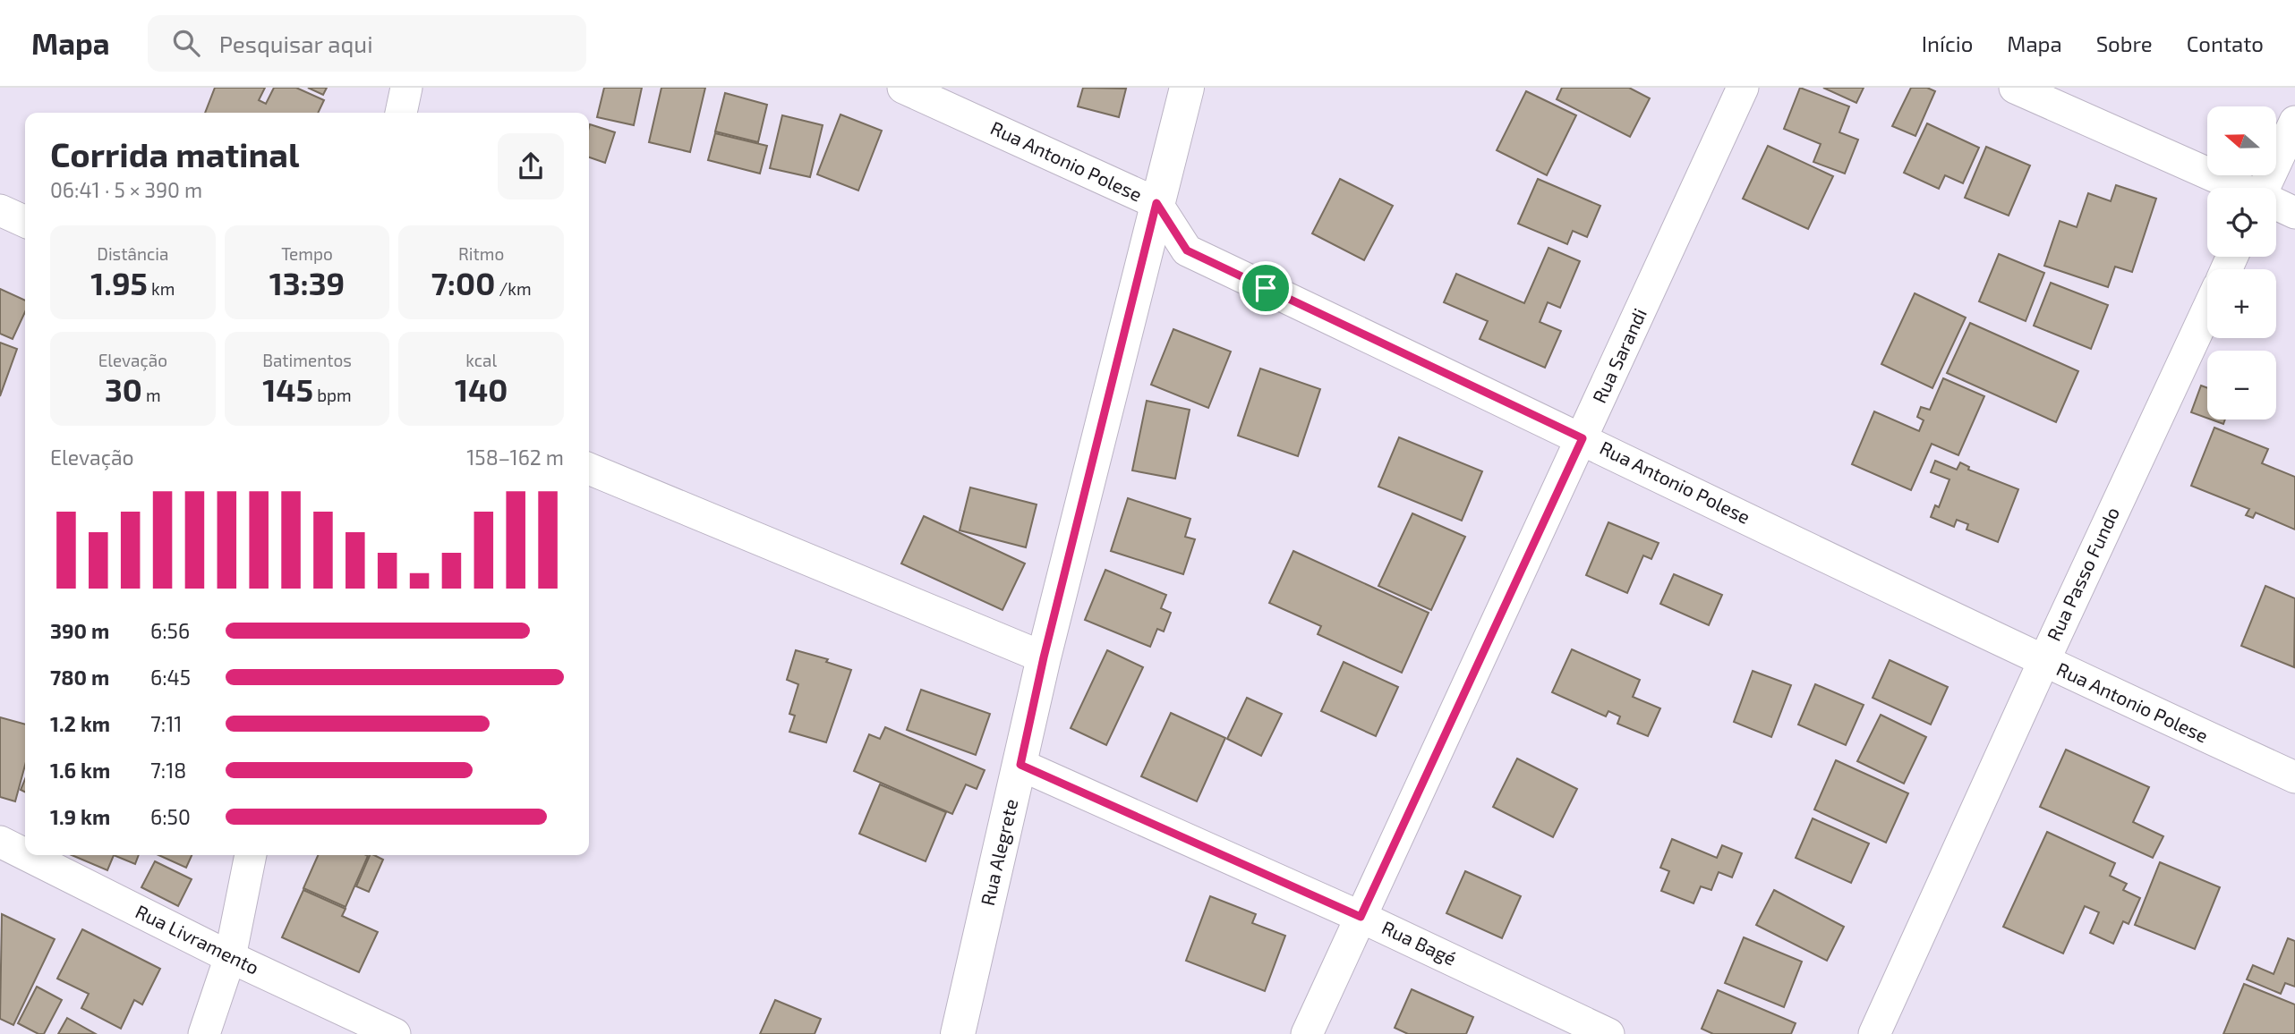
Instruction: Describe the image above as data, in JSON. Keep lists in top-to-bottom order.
{
  "streets": {
    "street": [
      "Rua Antonio Polese",
      "Rua Sarandi",
      "Rua Passo Fundo",
      "Rua Alegrete",
      "Rua Livramento",
      "Rua Bagé"
    ]
  },
  "crossings": [
    ["Rua Antonio Polese", "Rua Sarandi"],
    ["Rua Antonio Polese", "Rua Passo Fundo"],
    ["Rua Antonio Polese", "Rua Alegrete"],
    ["Rua Sarandi", "Rua Bagé"],
    ["Rua Alegrete", "Rua Bagé"]
  ],
  "north": "left",
  "page": {
    "header": "Mapa",
    "search": "Pesquisar aqui",
    "nav": [
      "Início",
      "Mapa",
      "Sobre",
      "Contato"
    ],
    "map_buttons": ["+", "−"],
    "heading": ["Corrida matinal", "06:41 · 5 × 390 m"],
    "stats": [
      ["Distância", "1.95 km"],
      ["Tempo", "13:39"],
      ["Ritmo", "7:00 /km"],
      ["Elevação", "30 m"],
      ["Batimentos", "145 bpm"],
      ["kcal", "140"]
    ],
    "chart": ["Elevação", "158–162 m"],
    "list": [
      {
        "name": "390 m",
        "note": "6:56"
      },
      {
        "name": "780 m",
        "note": "6:45"
      },
      {
        "name": "1.2 km",
        "note": "7:11"
      },
      {
        "name": "1.6 km",
        "note": "7:18"
      },
      {
        "name": "1.9 km",
        "note": "6:50"
      }
    ]
  }
}
